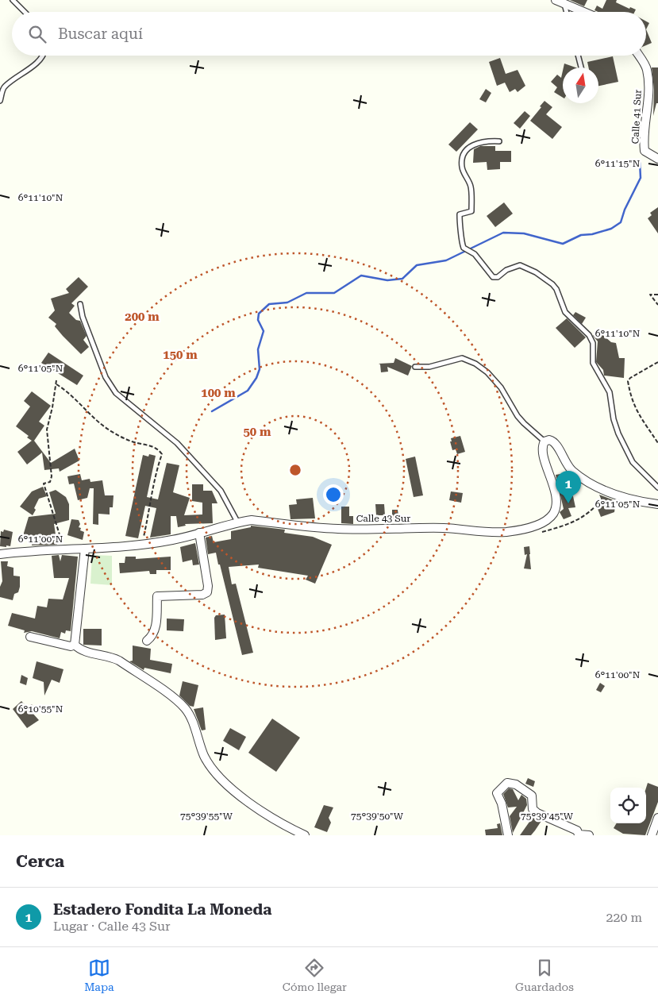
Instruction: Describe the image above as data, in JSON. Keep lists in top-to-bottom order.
{
  "streets": {
    "street": ["Calle 41 Sur", "Calle 43 Sur"]
  },
  "north": "top",
  "page": {
    "search": "Buscar aquí",
    "pins": "1",
    "heading": "Cerca",
    "list": [
      {
        "mark": "1",
        "name": "Estadero Fondita La Moneda",
        "note": "Lugar · Calle 43 Sur",
        "value": "220 m"
      }
    ],
    "nav": ["Mapa", "Cómo llegar", "Guardados"]
  },
  "coordinates": [
    "6°11'15\"N",
    "6°11'10\"N",
    "6°11'05\"N",
    "6°11'00\"N",
    "6°10'55\"N",
    "75°39'55\"W",
    "75°39'50\"W",
    "75°39'45\"W"
  ],
  "rings": [
    "200 m",
    "150 m",
    "100 m",
    "50 m"
  ]
}
